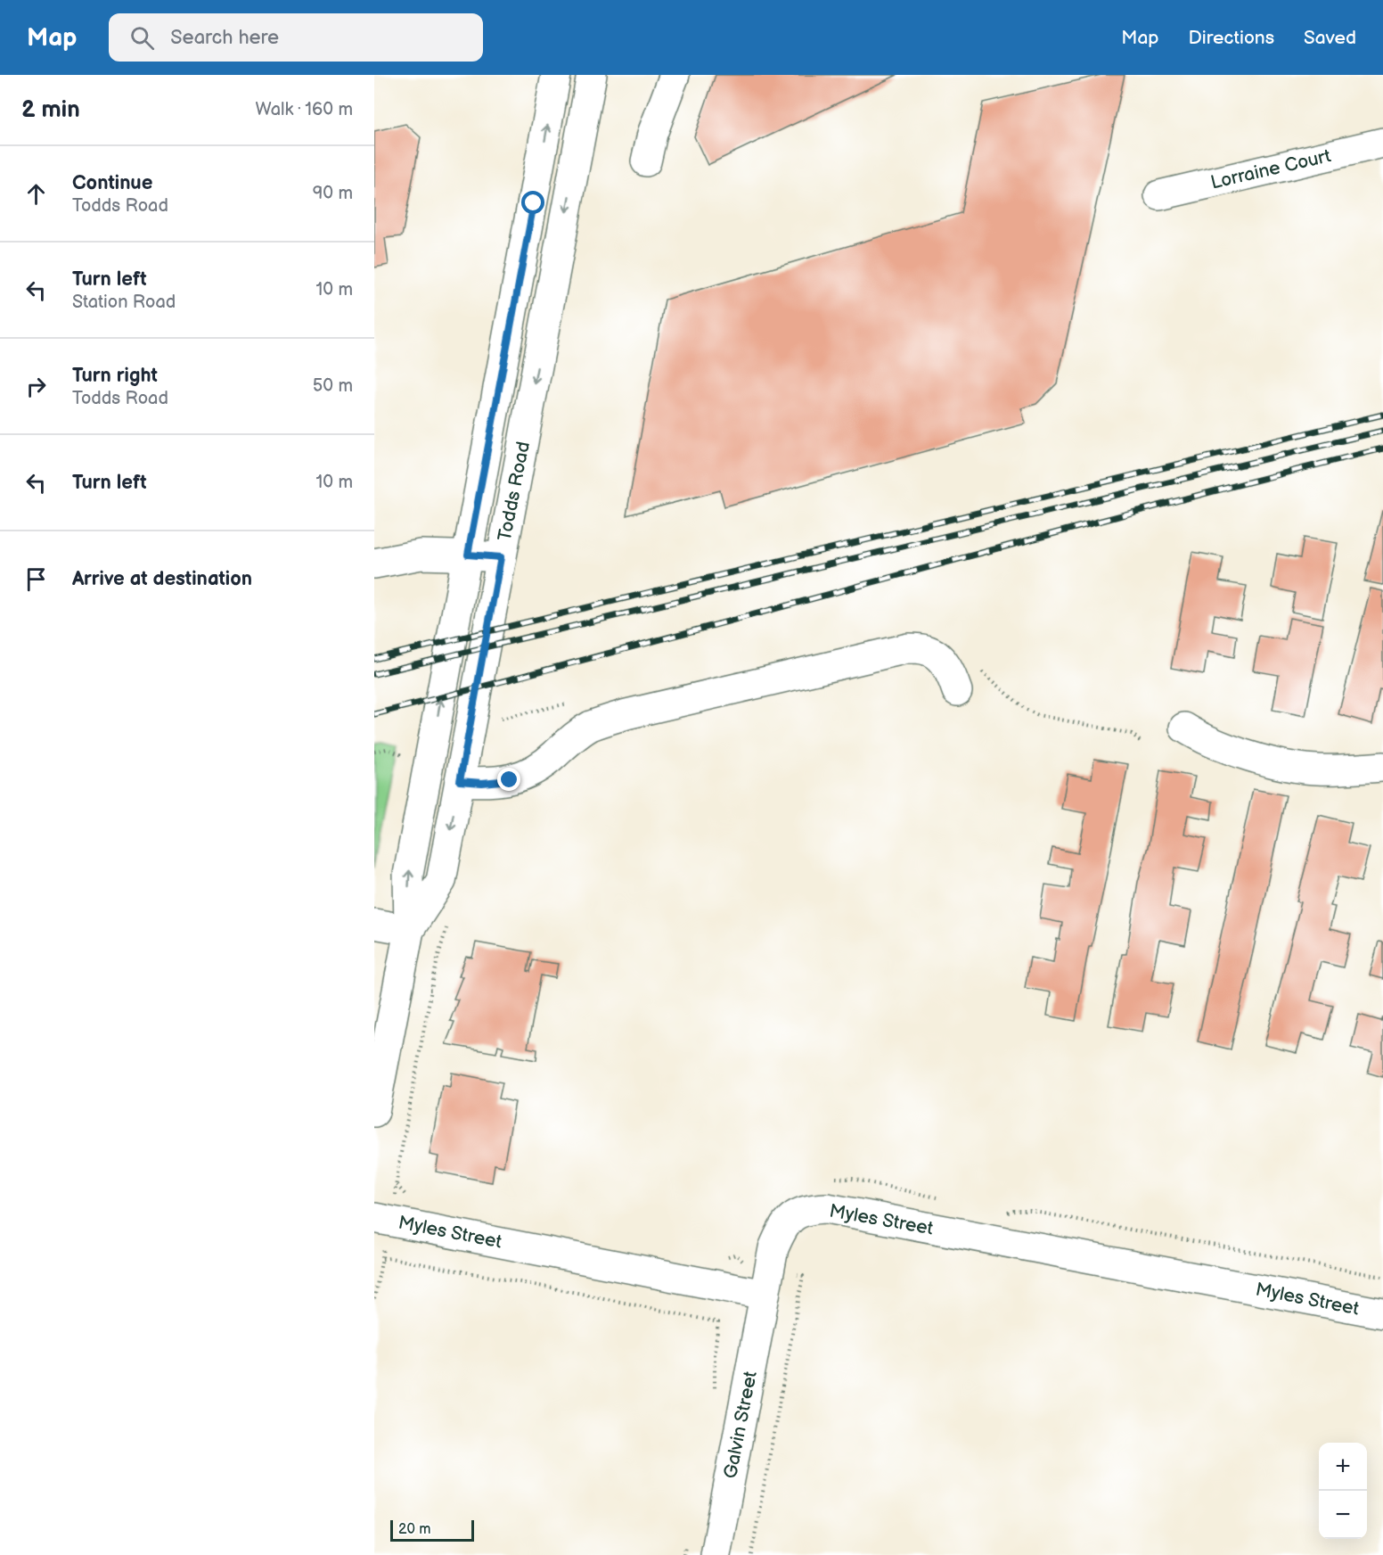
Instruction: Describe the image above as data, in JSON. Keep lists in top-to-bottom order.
{
  "streets": {
    "street": [
      "Lorraine Court",
      "Todds Road",
      "Myles Street",
      "Galvin Street"
    ]
  },
  "crossings": [
    ["Myles Street", "Galvin Street"]
  ],
  "scale_bar": "20 m",
  "page": {
    "header": "Map",
    "search": "Search here",
    "nav": ["Map", "Directions", "Saved"],
    "heading": ["2 min", "Walk · 160 m"],
    "list": [
      ["Continue", "Todds Road", "90 m"],
      ["Turn left", "Station Road", "10 m"],
      ["Turn right", "Todds Road", "50 m"],
      ["Turn left", "10 m"],
      "Arrive at destination"
    ],
    "map_buttons": ["+", "−"],
    "scale": "20 m"
  }
}
